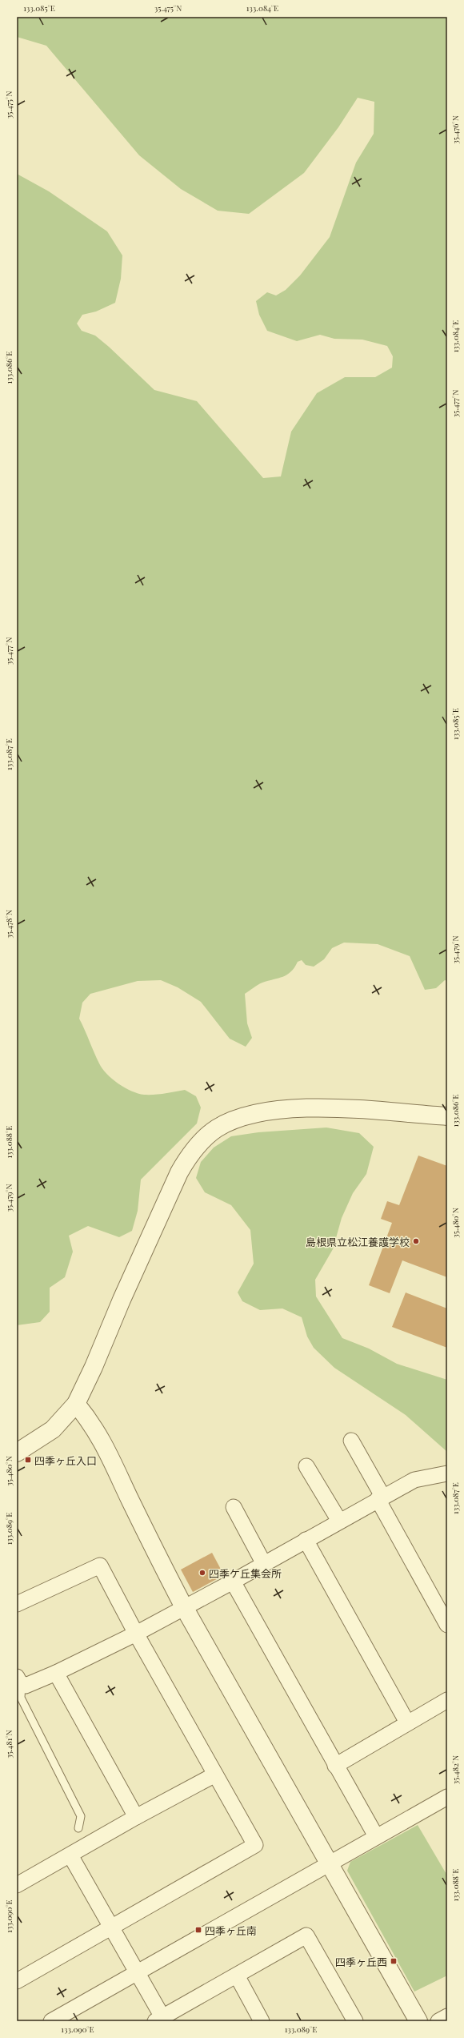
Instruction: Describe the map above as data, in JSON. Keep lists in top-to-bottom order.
{
  "places": {
    "other": ["島根県立松江養護学校", "四季ケ丘集会所"],
    "transit": ["四季ヶ丘入口", "四季ヶ丘南", "四季ヶ丘西"]
  },
  "coordinates": [
    "133.085°E",
    "35.475°N",
    "133.084°E",
    "35.476°N",
    "133.086°E",
    "35.477°N",
    "133.087°E",
    "35.478°N",
    "35.479°N",
    "133.088°E",
    "35.480°N",
    "133.089°E",
    "35.481°N",
    "35.482°N",
    "133.090°E"
  ]
}
